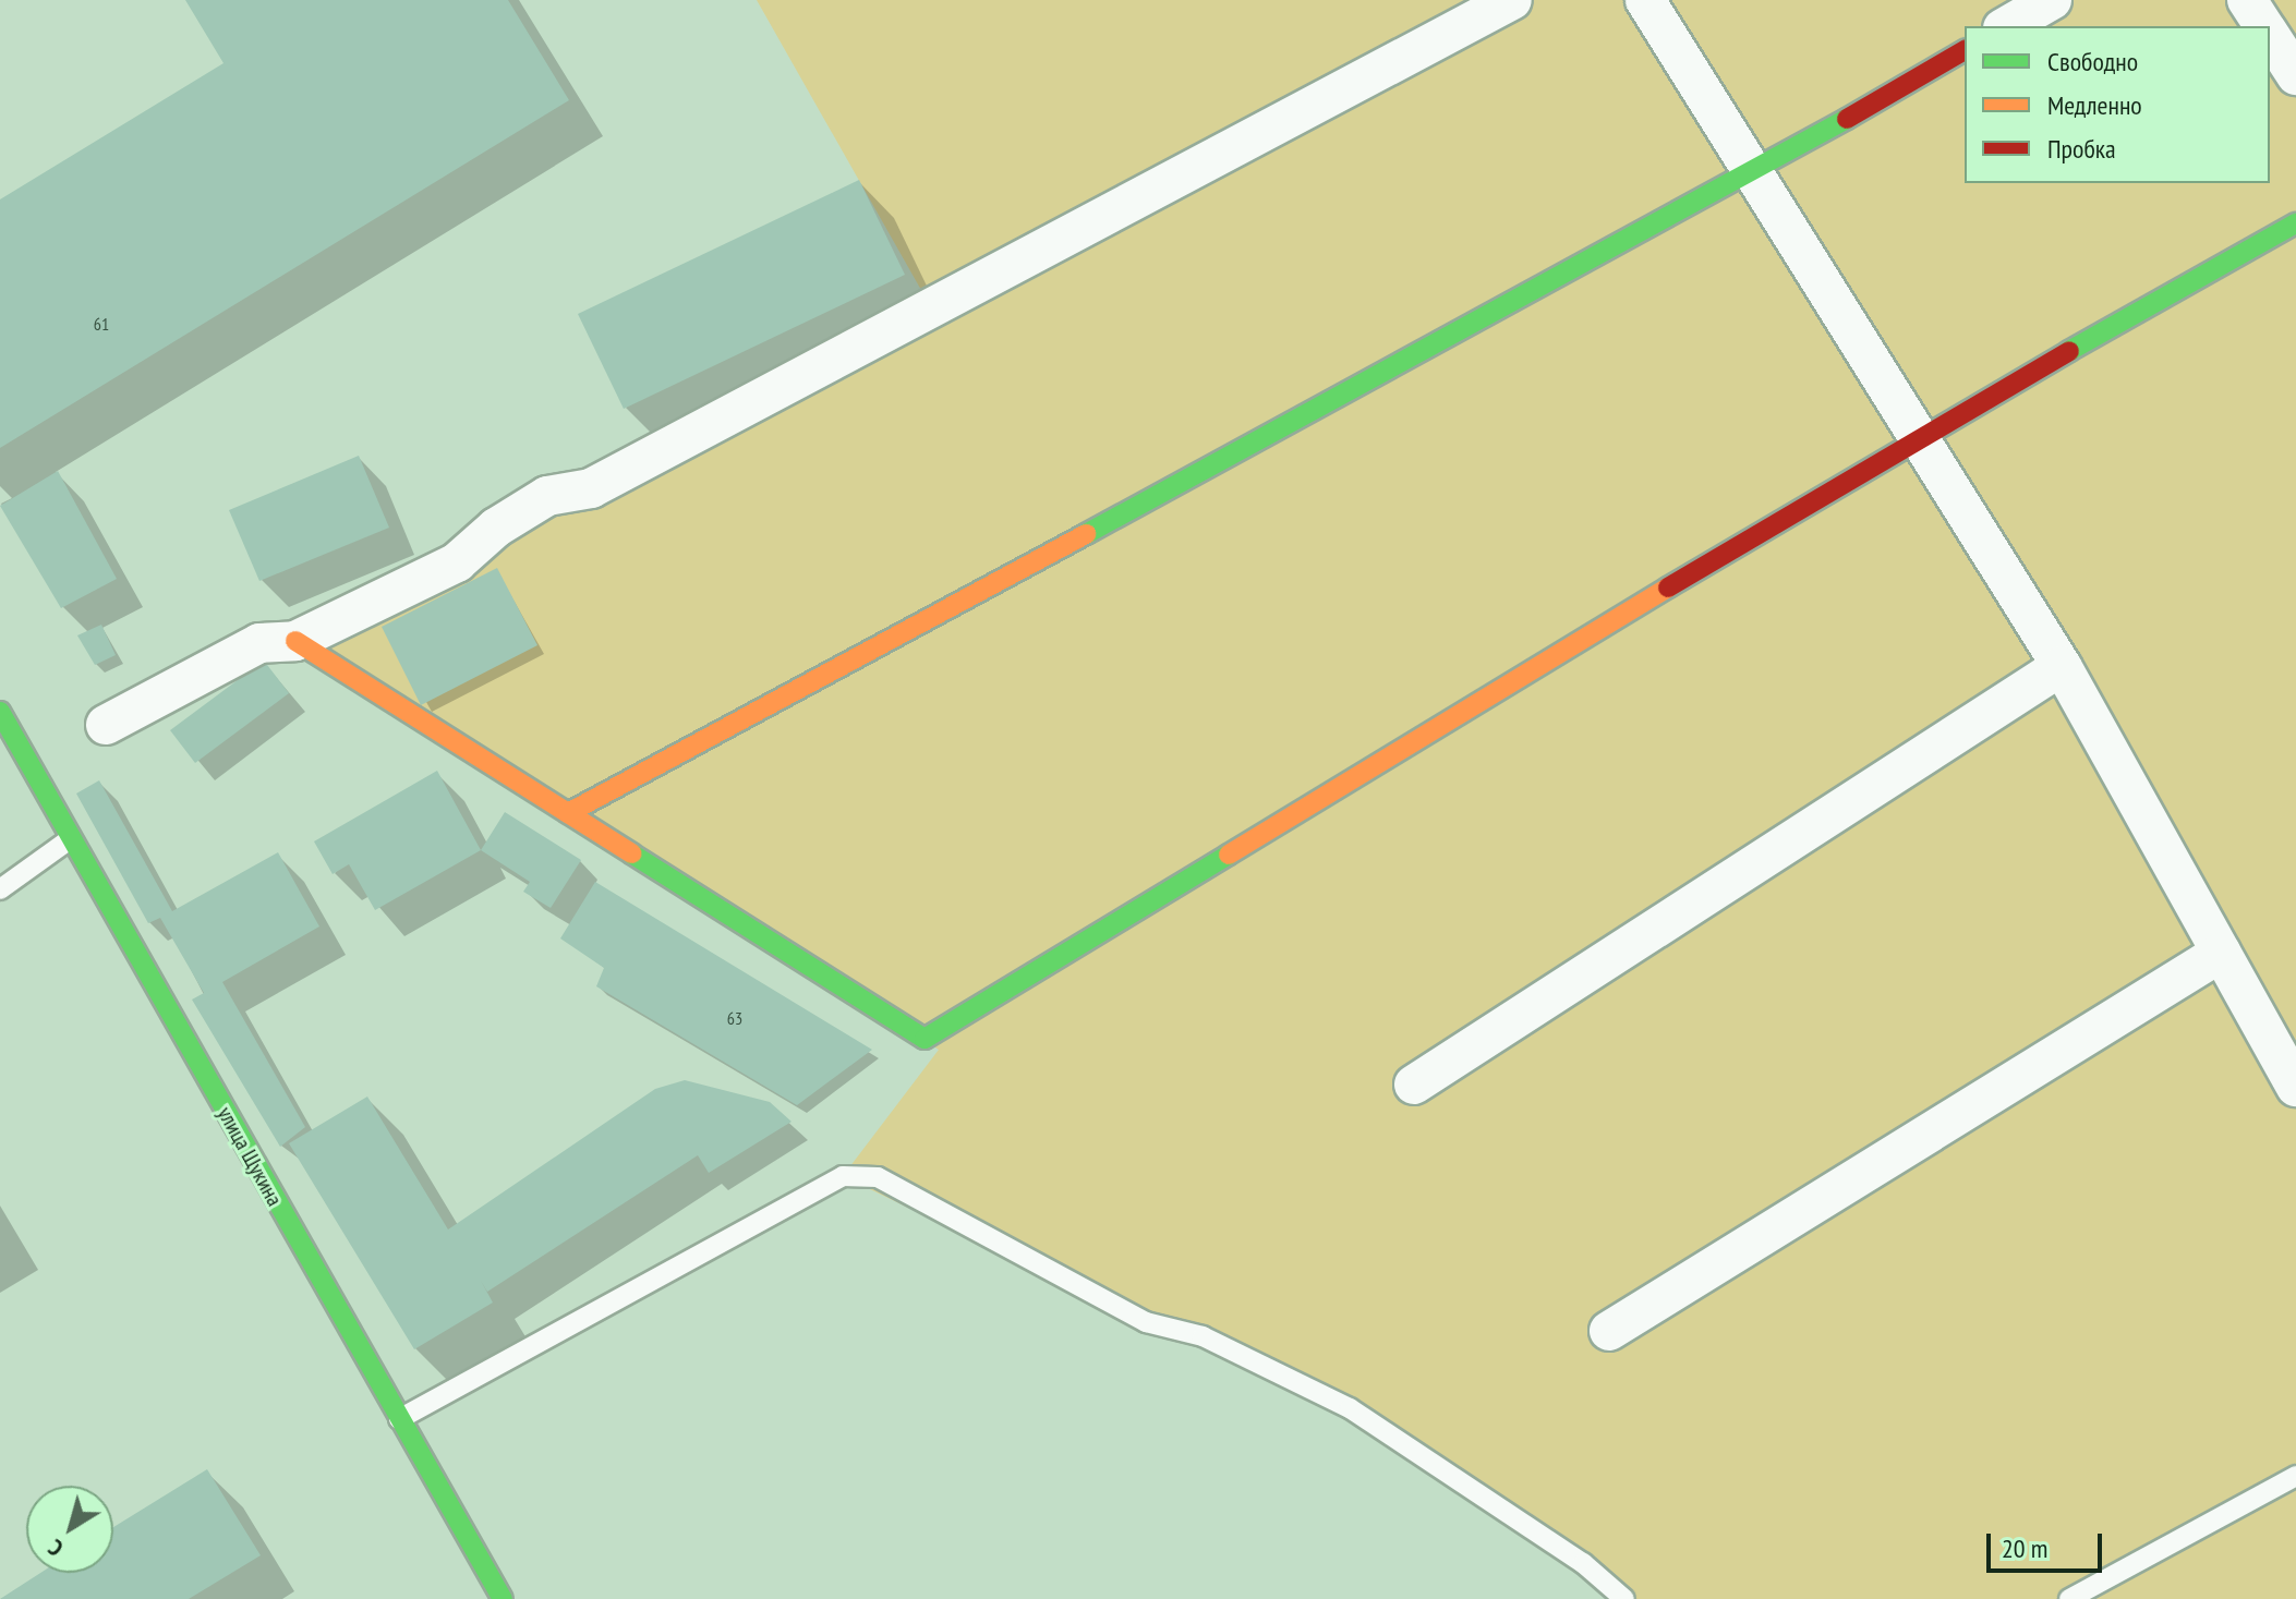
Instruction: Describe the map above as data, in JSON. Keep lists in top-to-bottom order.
{
  "streets": {
    "street": ["улица Щукина"]
  },
  "house_numbers": ["61", "63"],
  "legend": ["Свободно", "Медленно", "Пробка"],
  "scale_bar": "20 m",
  "north": "bottom left"
}
